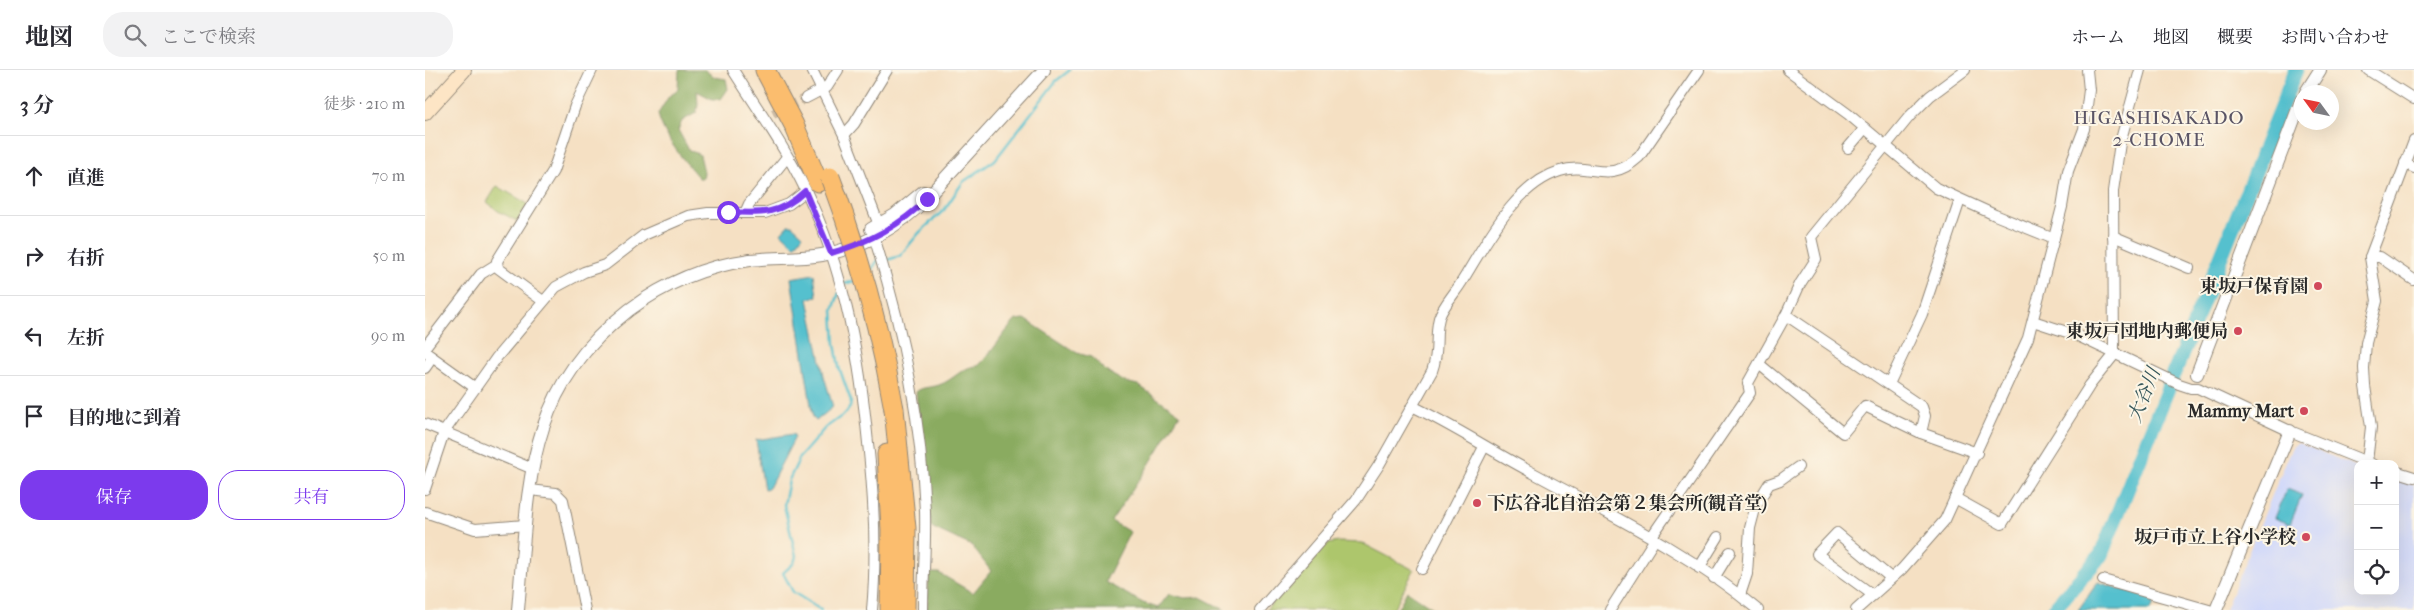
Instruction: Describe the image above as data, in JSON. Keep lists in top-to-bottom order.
{
  "districts": ["HIGASHISAKADO 2-CHOME"],
  "water": ["大谷川"],
  "places": [
    "東坂戸保育園",
    "東坂戸団地内郵便局",
    "Mammy Mart",
    "下広谷北自治会第２集会所(観音堂)",
    "坂戸市立上谷小学校"
  ],
  "north": "top left",
  "page": {
    "header": "地図",
    "search": "ここで検索",
    "nav": [
      "ホーム",
      "地図",
      "概要",
      "お問い合わせ"
    ],
    "heading": ["3 分", "徒歩 · 210 m"],
    "list": [
      ["直進", "70 m"],
      ["右折", "50 m"],
      ["左折", "90 m"],
      "目的地に到着"
    ],
    "buttons": ["保存", "共有"],
    "map_buttons": ["+", "−"]
  }
}
